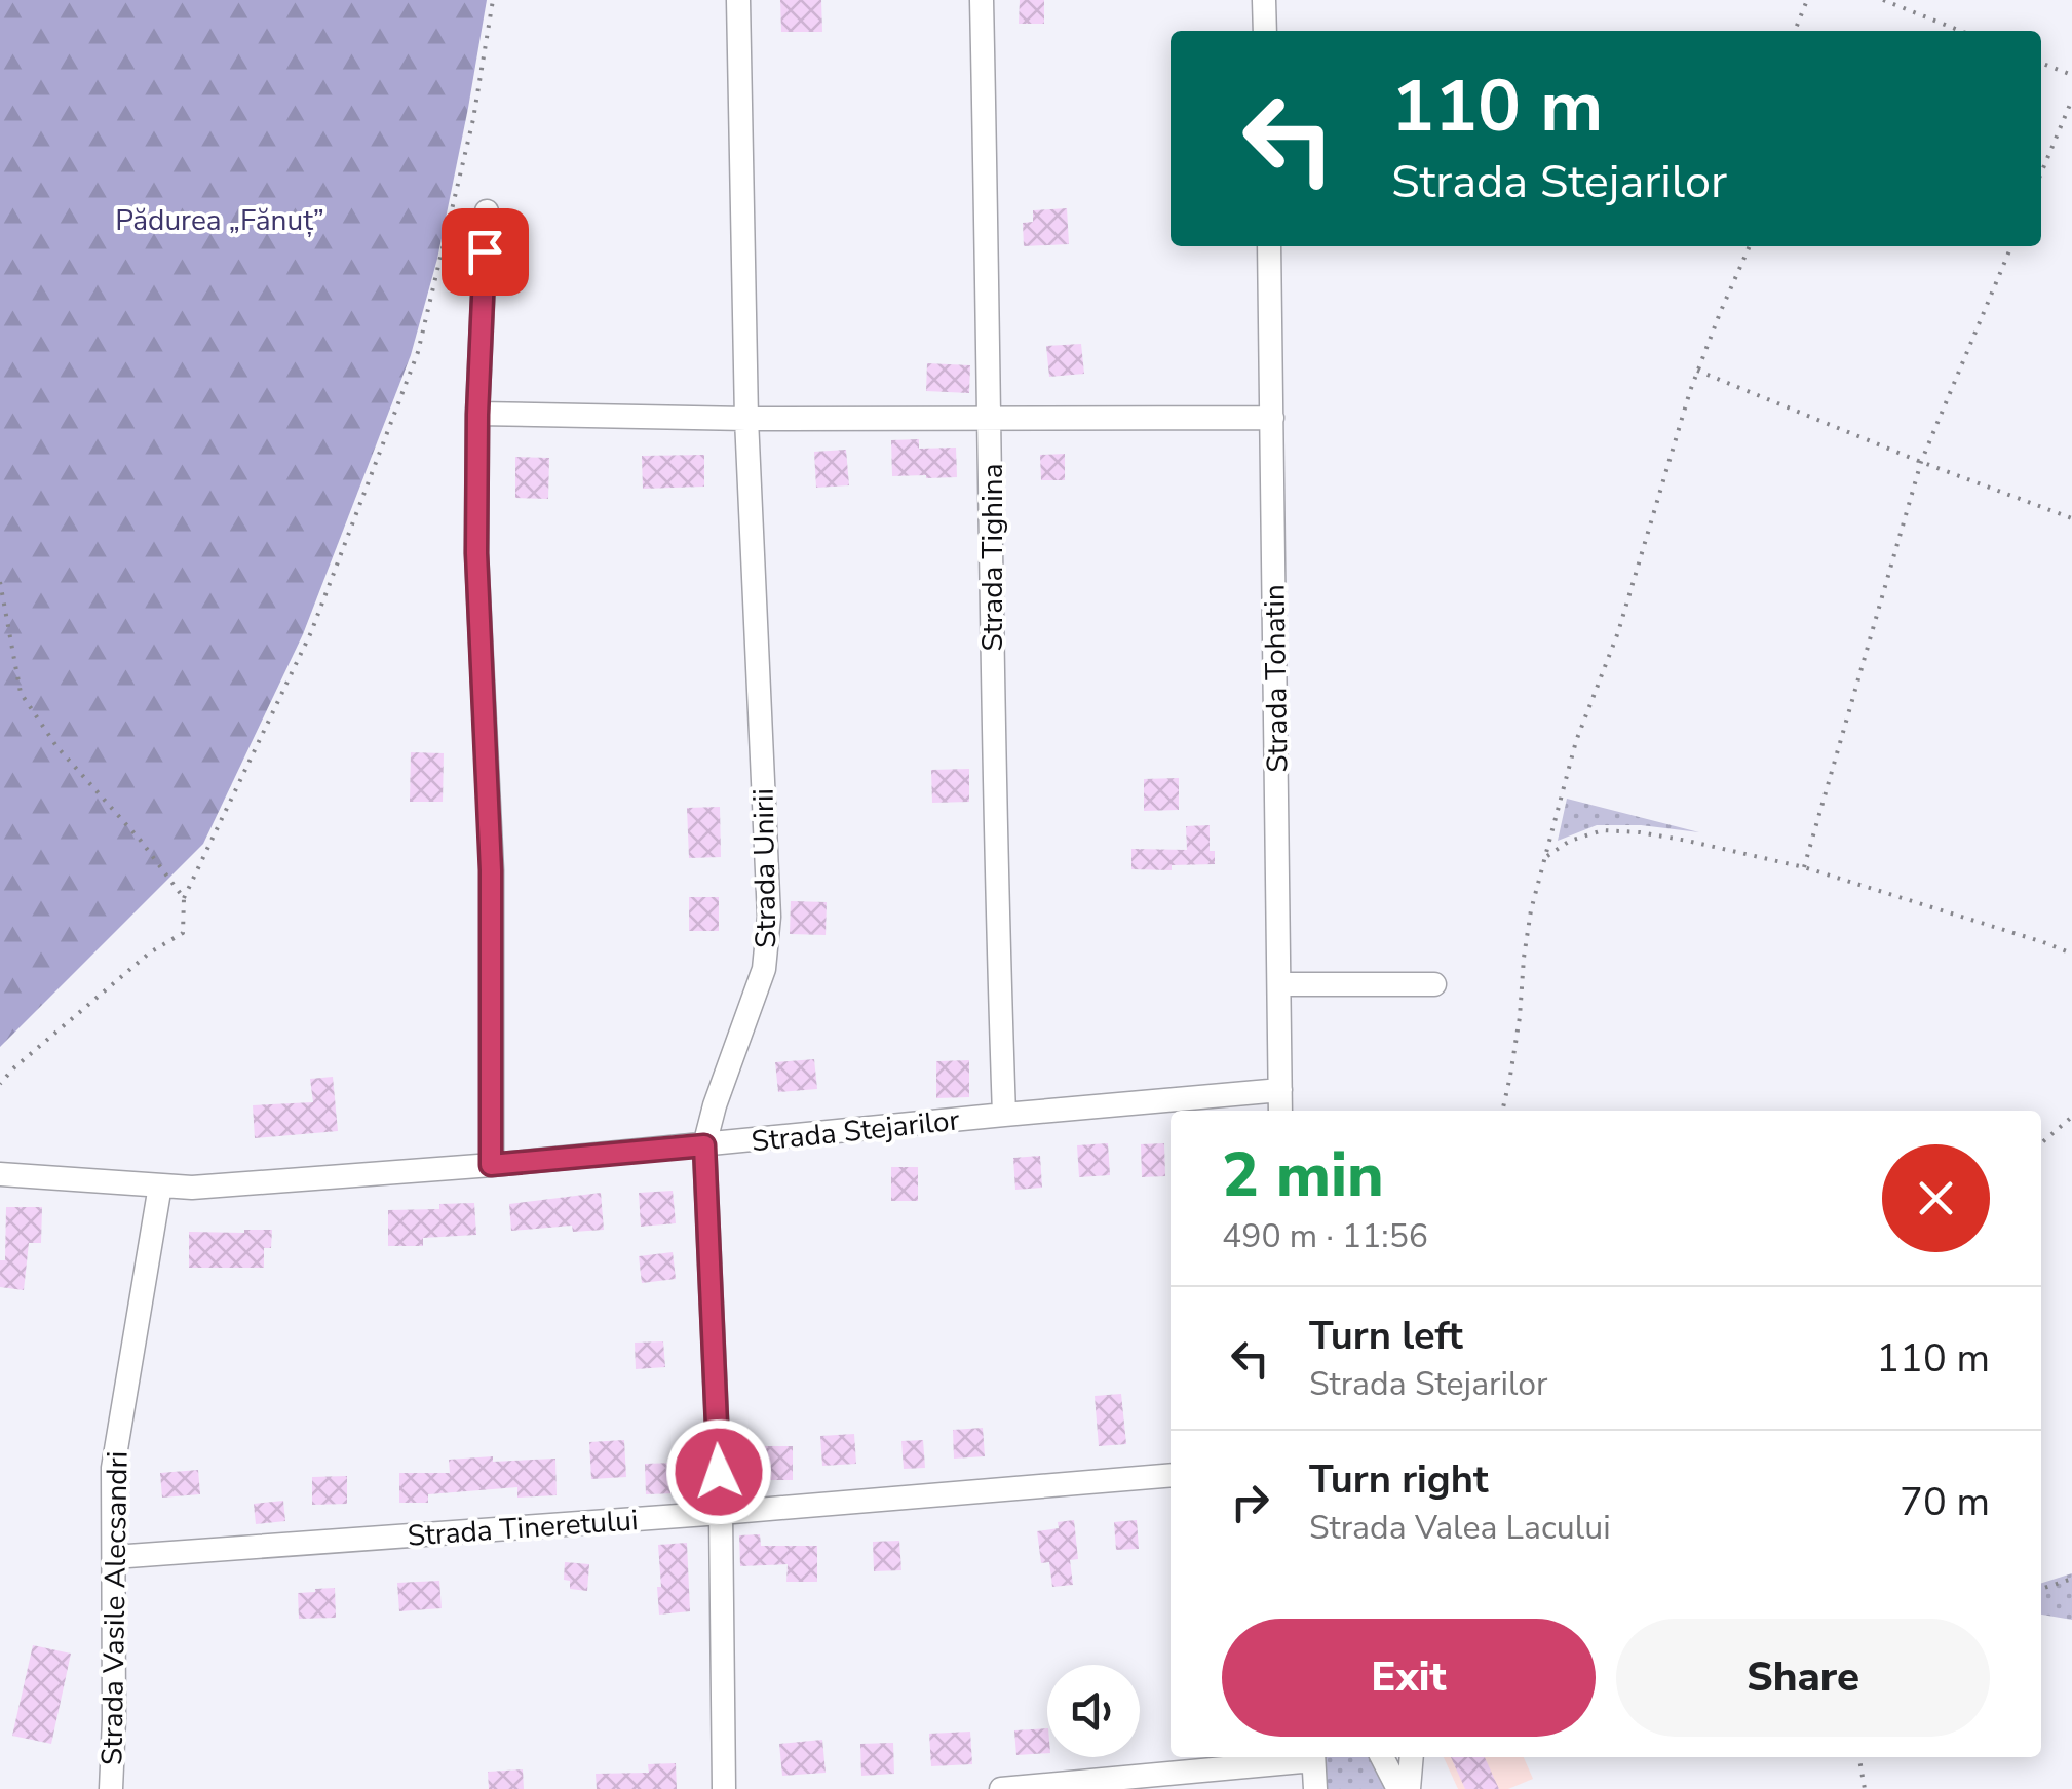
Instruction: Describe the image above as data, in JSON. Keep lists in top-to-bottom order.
{
  "streets": {
    "street": [
      "Strada Tighina",
      "Strada Tohatin",
      "Strada Unirii",
      "Strada Stejarilor",
      "Strada Tineretului",
      "Strada Vasile Alecsandri"
    ]
  },
  "crossings": [
    ["Strada Tighina", "Strada Stejarilor"],
    ["Strada Tohatin", "Strada Stejarilor"],
    ["Strada Unirii", "Strada Stejarilor"],
    ["Strada Unirii", "Strada Tineretului"],
    ["Strada Stejarilor", "Strada Vasile Alecsandri"],
    ["Strada Tineretului", "Strada Vasile Alecsandri"]
  ],
  "parks": ["Pădurea „Fănuț”"],
  "page": {
    "turn": ["110 m", "Strada Stejarilor"],
    "heading": ["2 min", "490 m · 11:56"],
    "list": [
      {
        "name": "Turn left",
        "note": "Strada Stejarilor",
        "value": "110 m"
      },
      {
        "name": "Turn right",
        "note": "Strada Valea Lacului",
        "value": "70 m"
      }
    ],
    "buttons": ["Exit", "Share"]
  }
}
